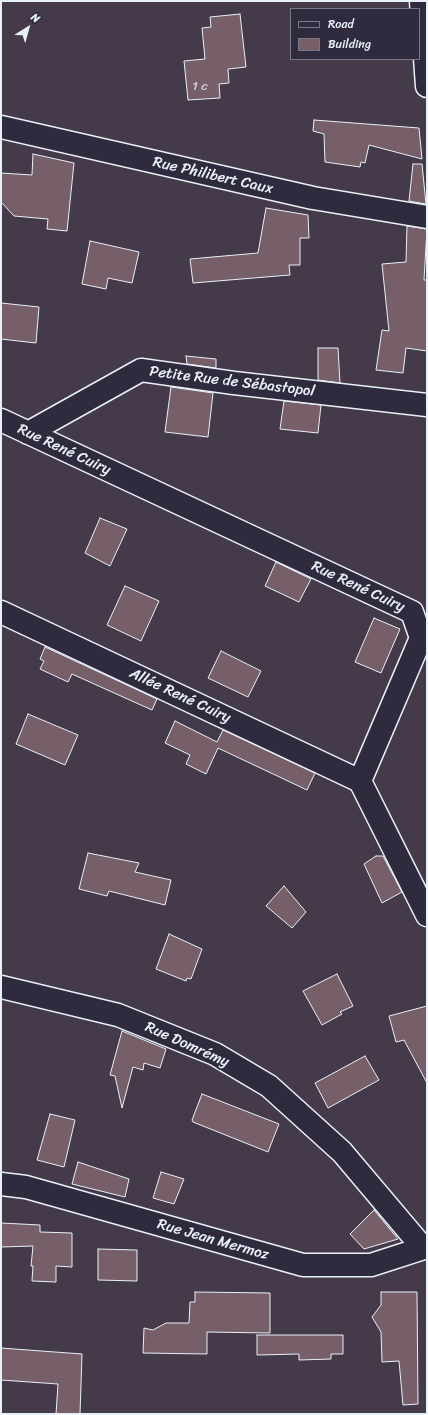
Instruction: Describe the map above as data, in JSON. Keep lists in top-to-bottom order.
{
  "streets": {
    "street": [
      "Rue Philibert Caux",
      "Petite Rue de Sébastopol",
      "Rue René Cuiry",
      "Allée René Cuiry",
      "Rue Domrémy",
      "Rue Jean Mermoz"
    ]
  },
  "crossings": [
    ["Petite Rue de Sébastopol", "Rue René Cuiry"],
    ["Rue René Cuiry", "Allée René Cuiry"],
    ["Rue Domrémy", "Rue Jean Mermoz"]
  ],
  "house_numbers": ["1 c"],
  "legend": ["Road", "Building"],
  "north": "top right"
}
